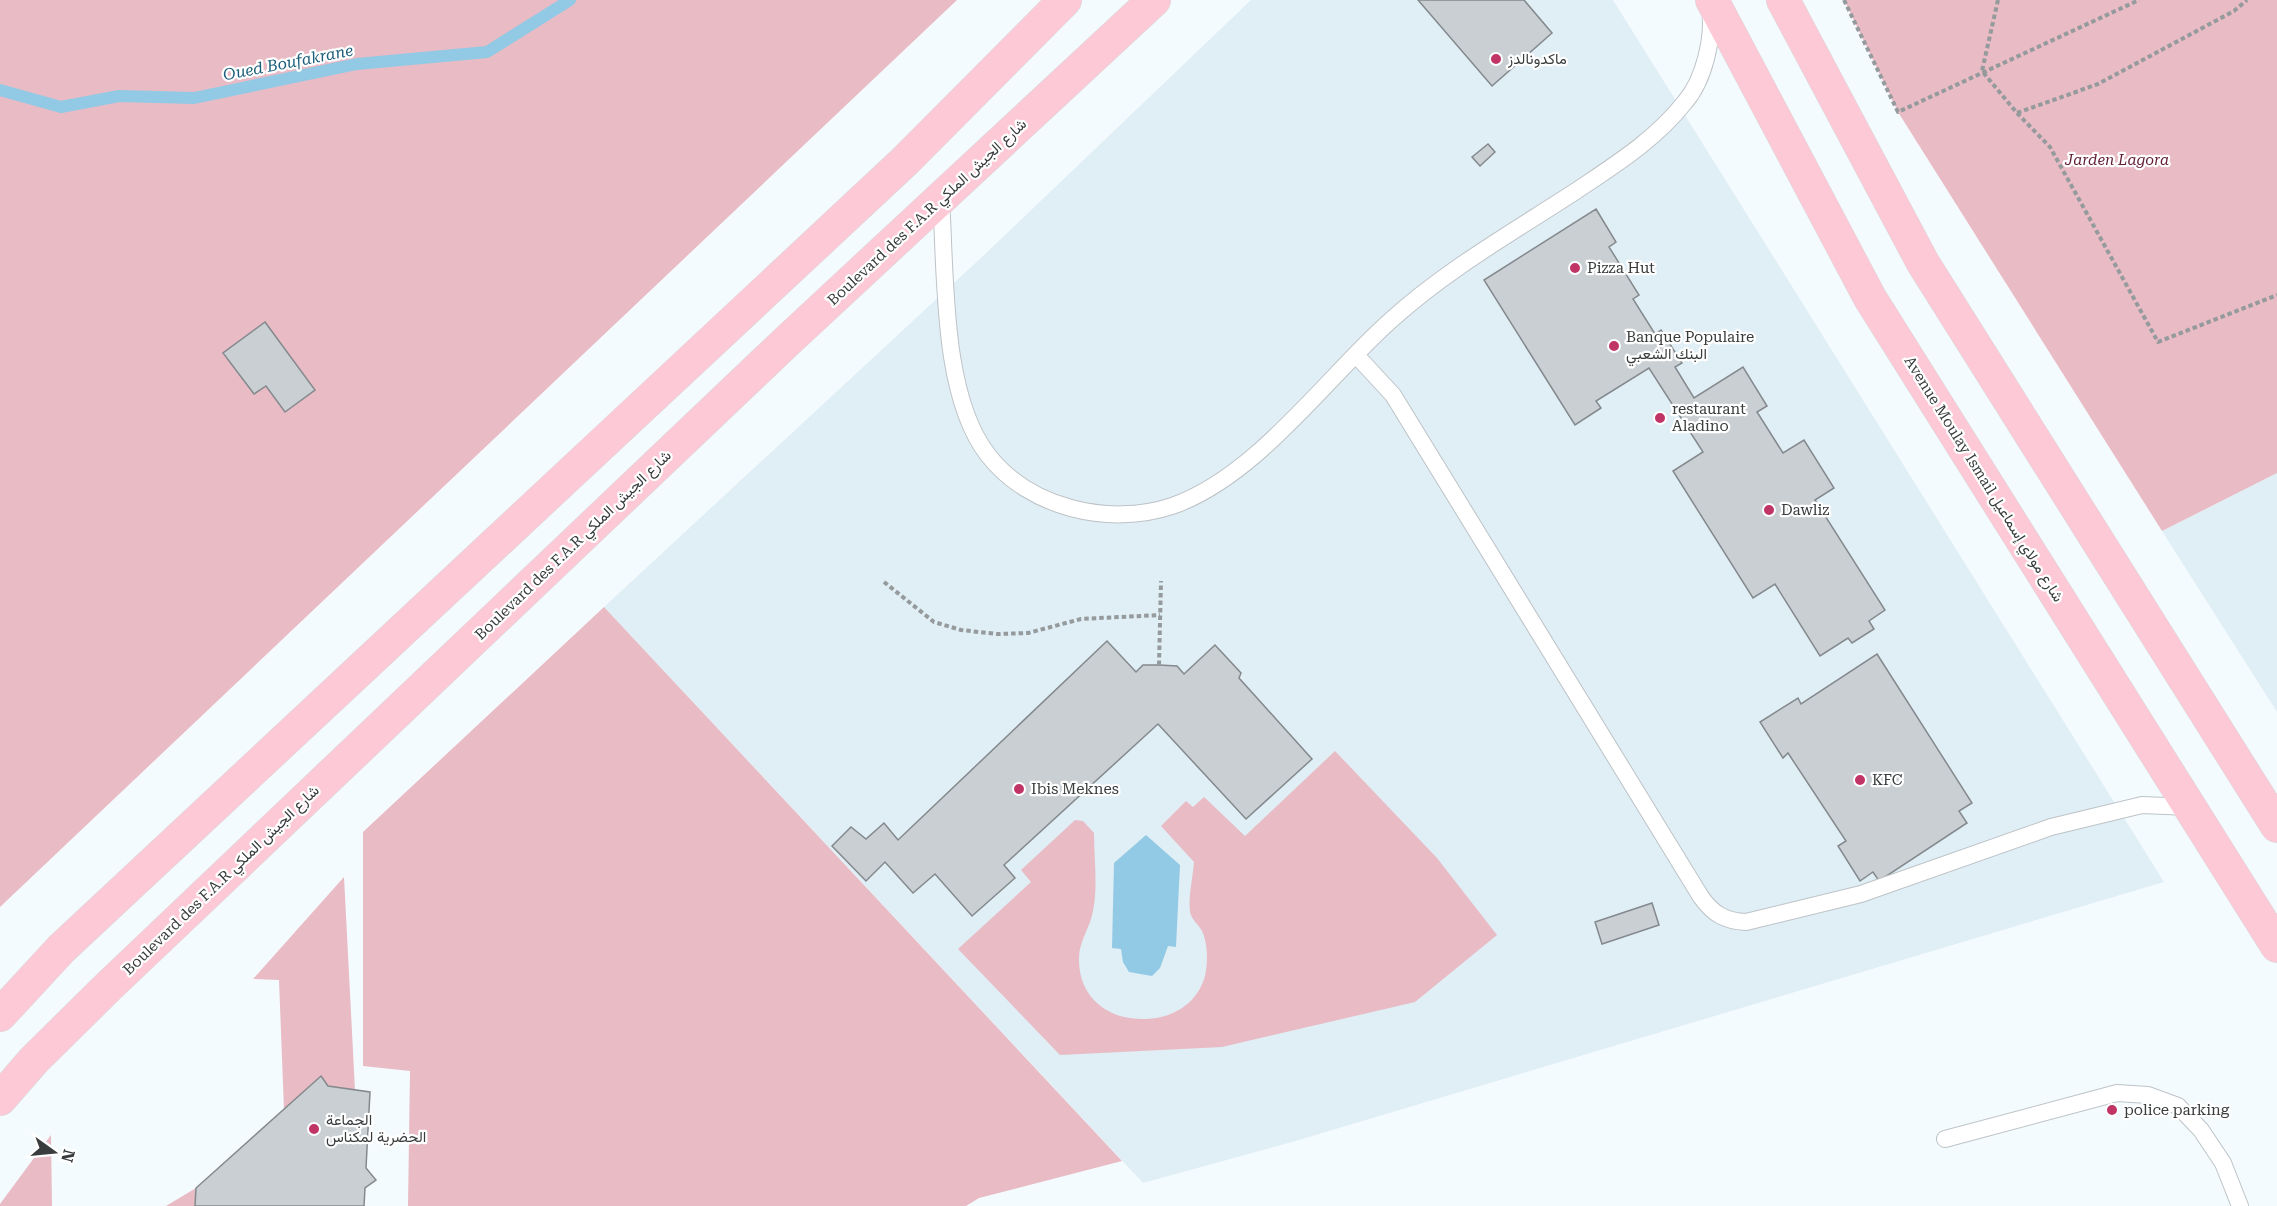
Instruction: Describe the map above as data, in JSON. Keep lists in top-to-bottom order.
{
  "streets": {
    "main road": ["Boulevard des F.A.R شارع الجيش الملكي", "Avenue Moulay Ismail شارع مولاي إسماعيل"]
  },
  "water": ["Oued Boufakrane"],
  "parks": ["Jarden Lagora"],
  "places": [
    "ماكدونالدز",
    "Pizza Hut",
    "Banque Populaire البنك الشعبي",
    "restaurant Aladino",
    "Dawliz",
    "KFC",
    "Ibis Meknes",
    "police parking",
    "الجماعة الحضرية لمكناس"
  ],
  "north": "right"
}
